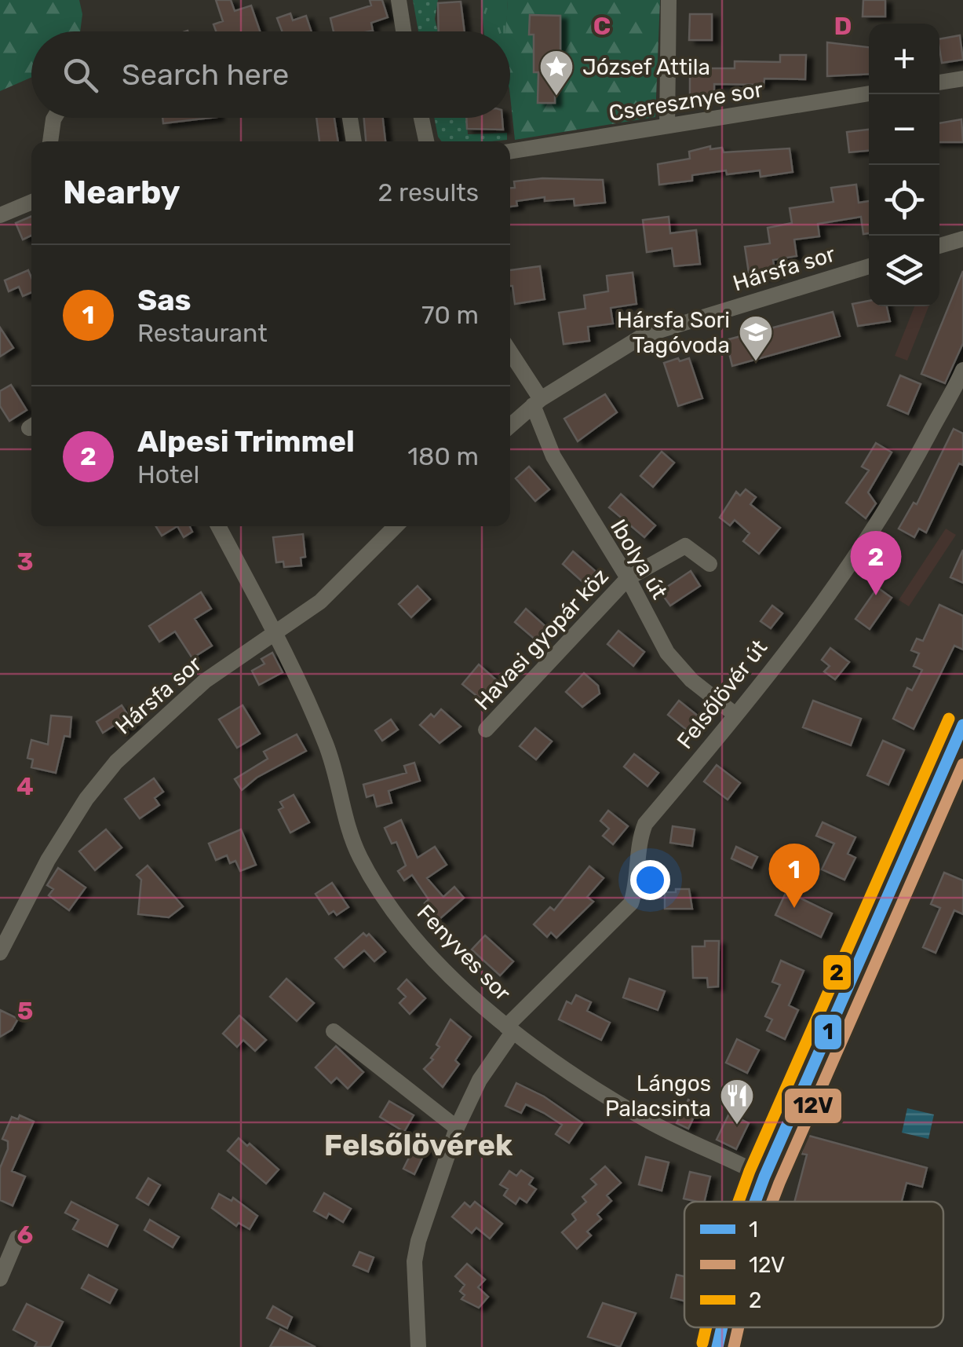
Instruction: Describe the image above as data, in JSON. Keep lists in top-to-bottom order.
{
  "streets": {
    "street": [
      "Cseresznye sor",
      "Hársfa sor",
      "Ibolya út",
      "Havasi gyopár köz",
      "Felsőlövér út",
      "Fenyves sor"
    ]
  },
  "crossings": [
    ["Hársfa sor", "Ibolya út"],
    ["Hársfa sor", "Fenyves sor"],
    ["Ibolya út", "Havasi gyopár köz"],
    ["Ibolya út", "Felsőlövér út"],
    ["Felsőlövér út", "Fenyves sor"]
  ],
  "districts": ["Felsőlövérek"],
  "places": {
    "place": ["József Attila"],
    "school or university": ["Hársfa Sori Tagóvoda"],
    "restaurant": ["Lángos Palacsinta"]
  },
  "lines": ["transit line 2", "transit line 1", "transit line 12V"],
  "legend": ["1", "12V", "2"],
  "page": {
    "map_buttons": ["+", "−"],
    "search": "Search here",
    "heading": ["Nearby", "2 results"],
    "list": [
      {
        "mark": "1",
        "name": "Sas",
        "note": "Restaurant",
        "value": "70 m"
      },
      {
        "mark": "2",
        "name": "Alpesi Trimmel",
        "note": "Hotel",
        "value": "180 m"
      }
    ],
    "pins": ["2", "1"]
  },
  "grid": {
    "columns": ["C", "D"],
    "rows": [
      "3",
      "4",
      "5",
      "6"
    ]
  }
}
